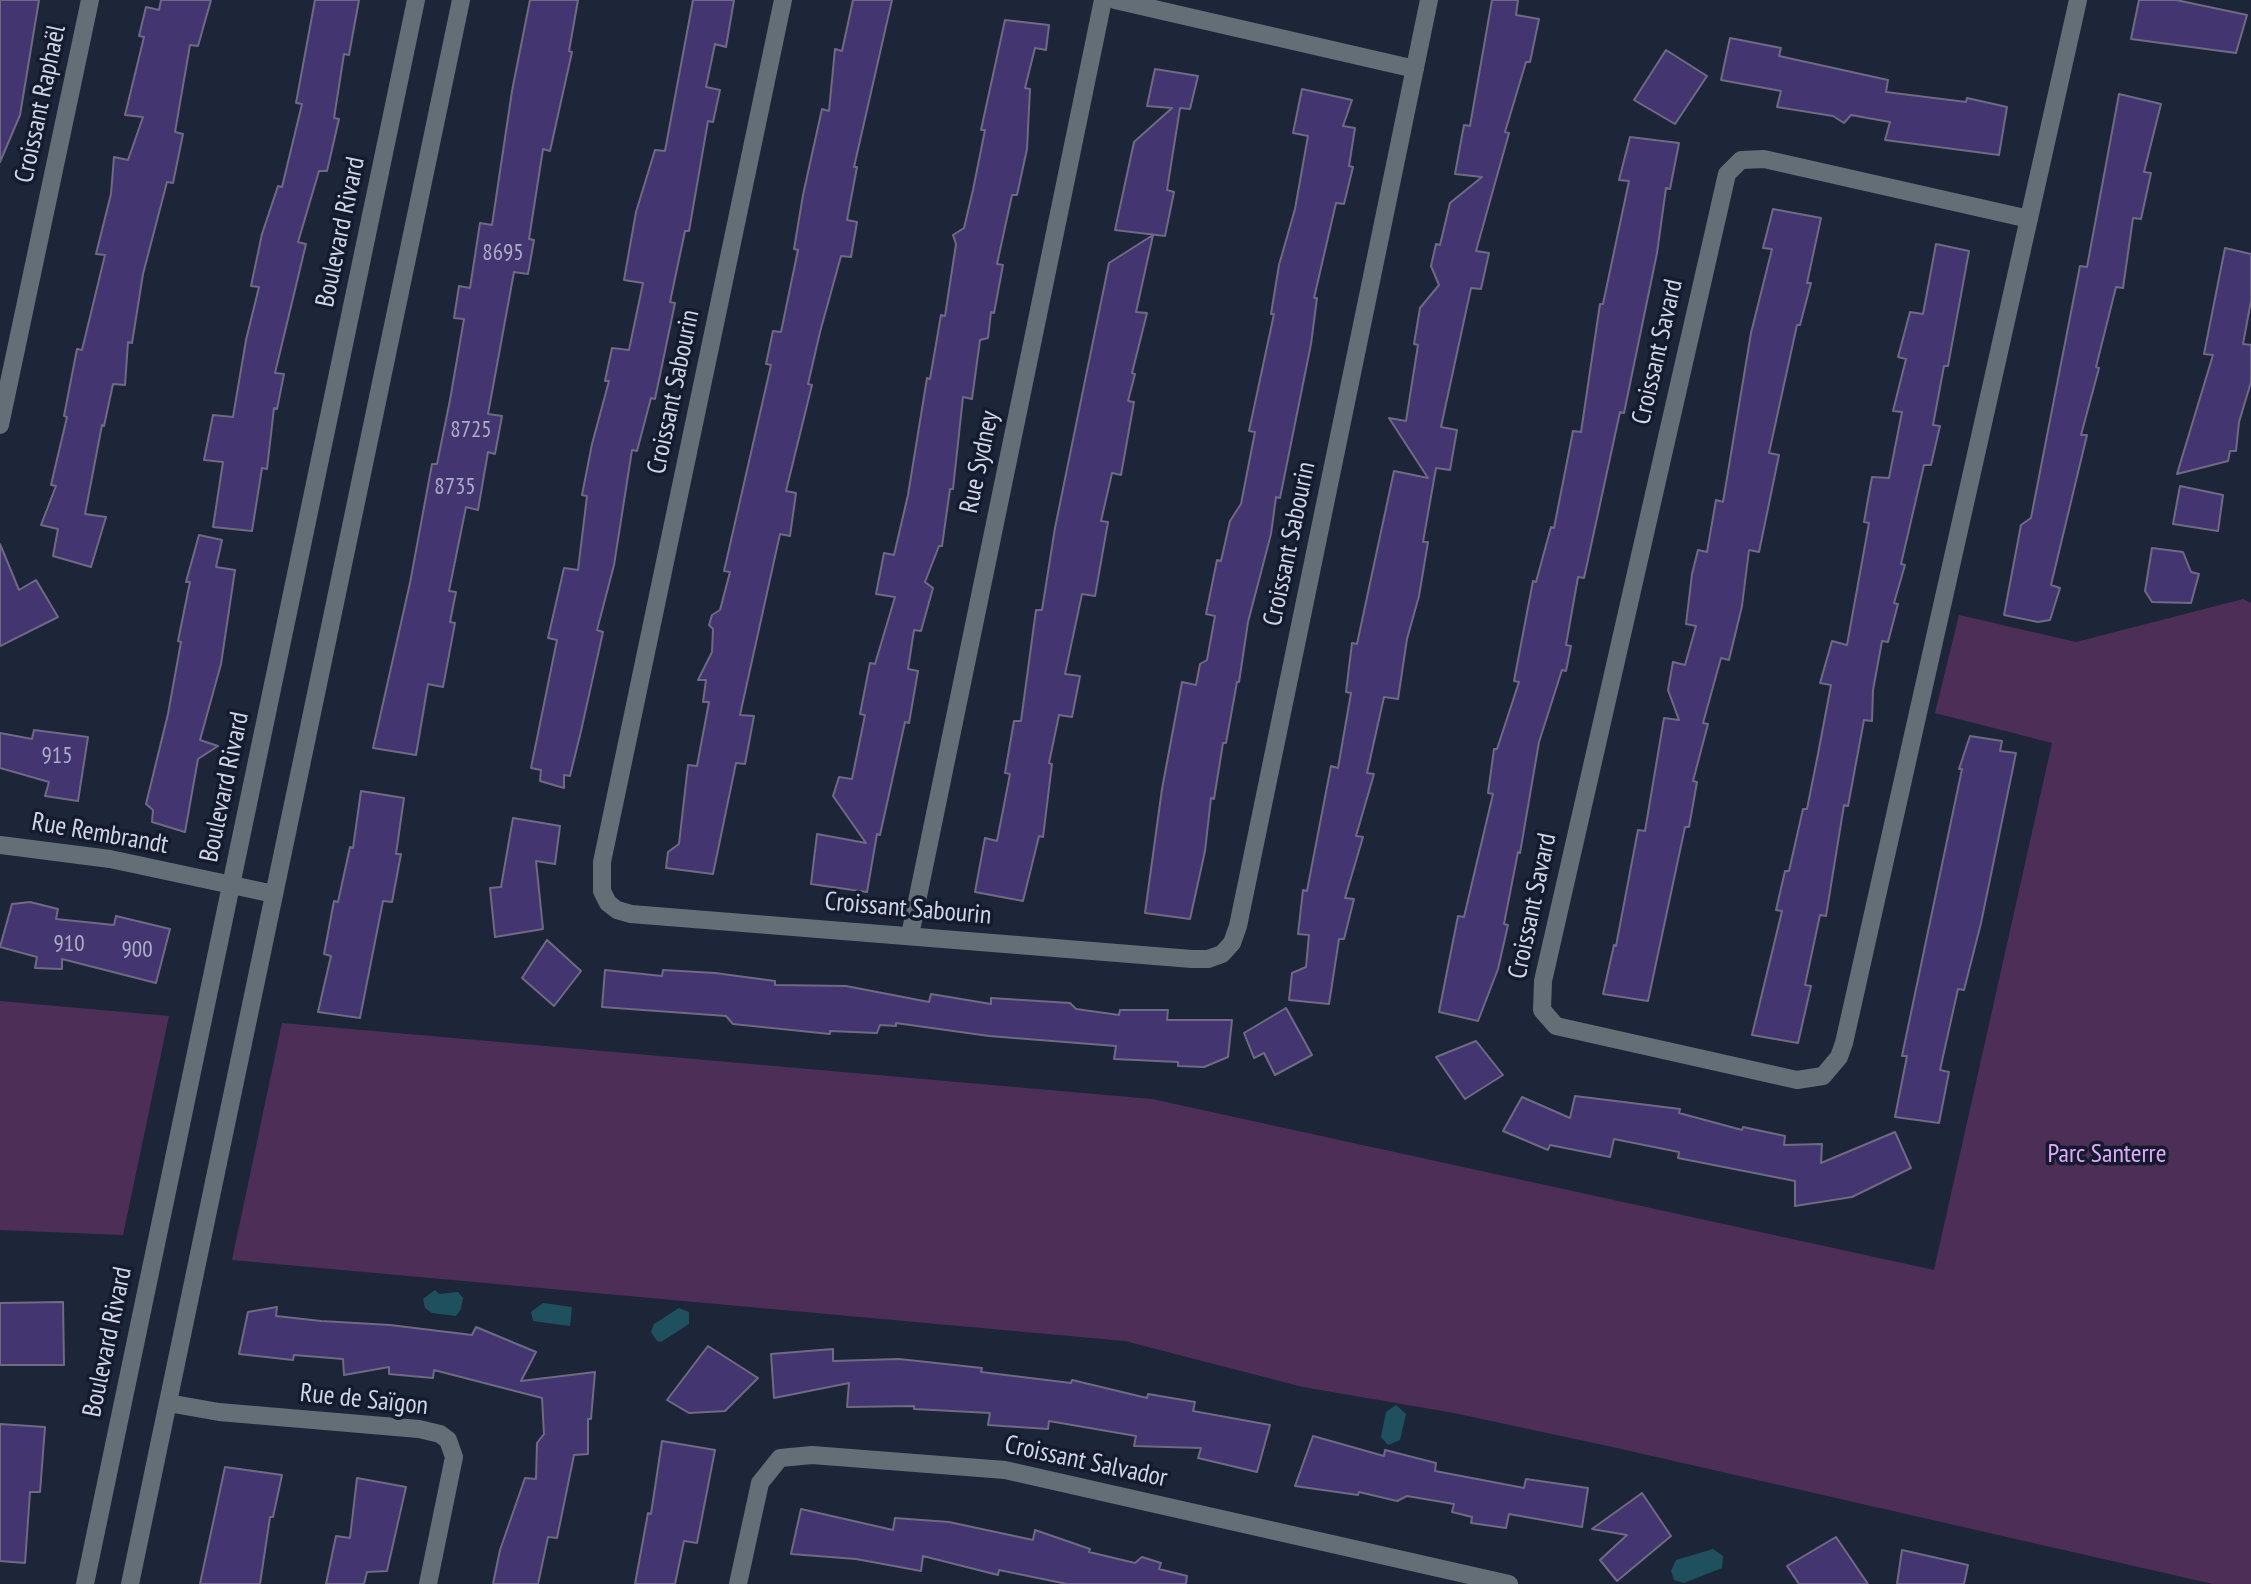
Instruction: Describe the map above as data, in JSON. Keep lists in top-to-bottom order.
{
  "streets": {
    "street": [
      "Croissant Raphaël",
      "Boulevard Rivard",
      "Croissant Savard",
      "Croissant Sabourin",
      "Rue Sydney",
      "Rue Rembrandt",
      "Rue de Saïgon",
      "Croissant Salvador"
    ]
  },
  "crossings": [
    ["Boulevard Rivard", "Rue Rembrandt"],
    ["Croissant Sabourin", "Rue Sydney"]
  ],
  "parks": ["Parc Santerre"],
  "house_numbers": [
    "8695",
    "8725",
    "8735",
    "915",
    "910",
    "900"
  ]
}
